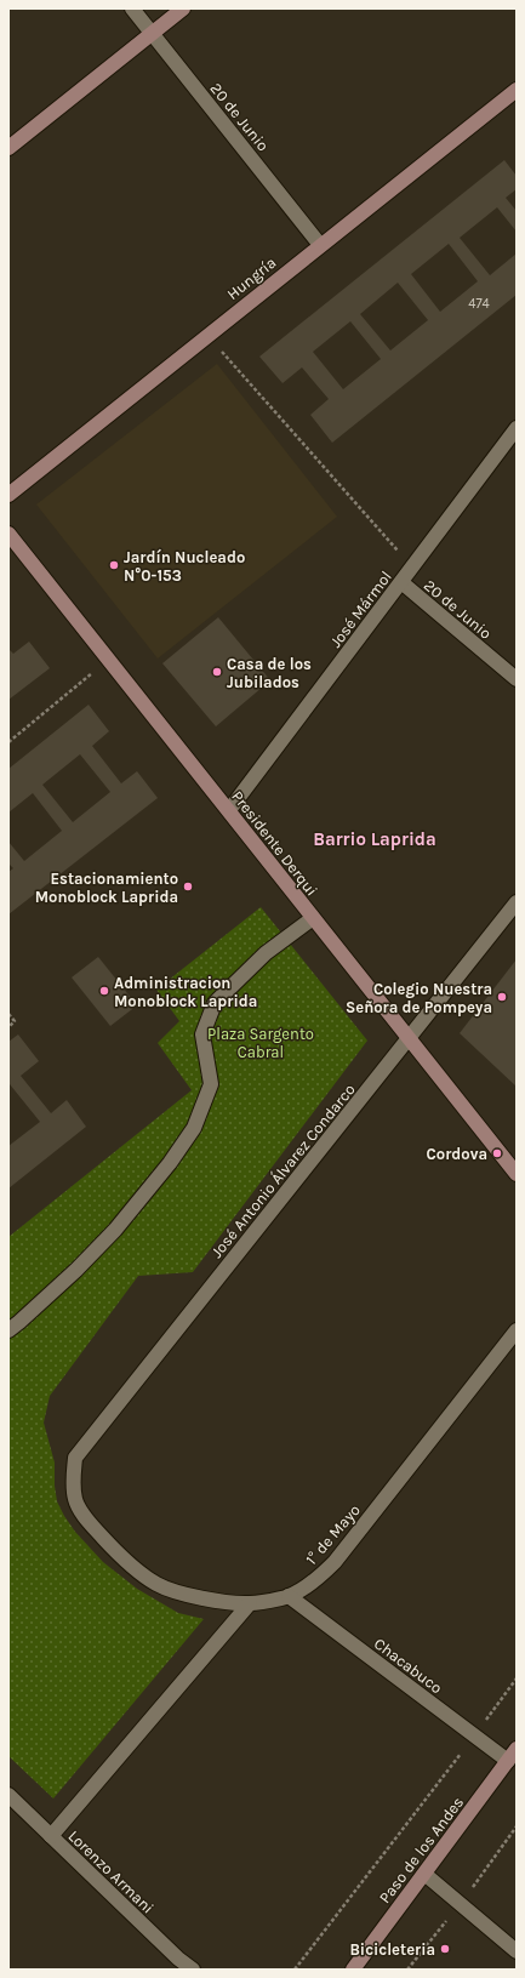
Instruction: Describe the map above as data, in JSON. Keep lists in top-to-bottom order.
{
  "streets": {
    "street": [
      "20 de Junio",
      "Hungría",
      "José Mármol",
      "Presidente Derqui",
      "José Antonio Álvarez Condarco",
      "1° de Mayo",
      "Chacabuco",
      "Paso de los Andes",
      "Lorenzo Armani"
    ]
  },
  "crossings": [
    ["20 de Junio", "Hungría"],
    ["20 de Junio", "José Mármol"],
    ["José Mármol", "Presidente Derqui"],
    ["Presidente Derqui", "José Antonio Álvarez Condarco"],
    ["José Antonio Álvarez Condarco", "1° de Mayo"],
    ["1° de Mayo", "Chacabuco"],
    ["Chacabuco", "Paso de los Andes"]
  ],
  "districts": ["Barrio Laprida"],
  "parks": ["Plaza Sargento Cabral"],
  "places": [
    "Jardín Nucleado N°0-153",
    "Casa de los Jubilados",
    "Estacionamiento Monoblock Laprida",
    "Administracion Monoblock Laprida",
    "Colegio Nuestra Señora de Pompeya",
    "Cordova",
    "Bicicleteria"
  ],
  "house_numbers": ["474"]
}
